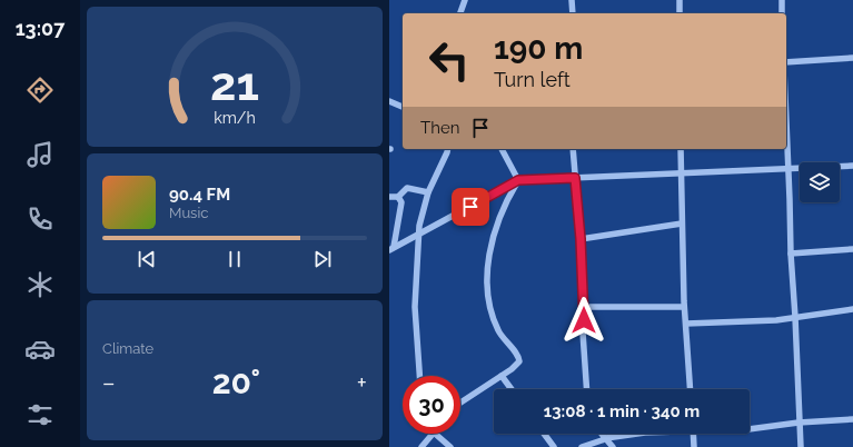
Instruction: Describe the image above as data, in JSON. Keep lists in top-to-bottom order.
{
  "page": {
    "tabs": "13:07",
    "turn": ["190 m", "Turn left"],
    "then": "Then",
    "song": ["90.4 FM", "Music"],
    "tile": "Climate",
    "heat": ["−", "20°", "+"],
    "limit": "30",
    "trip": "13:08 · 1 min · 340 m",
    "gauge": ["21", "km/h"]
  }
}
